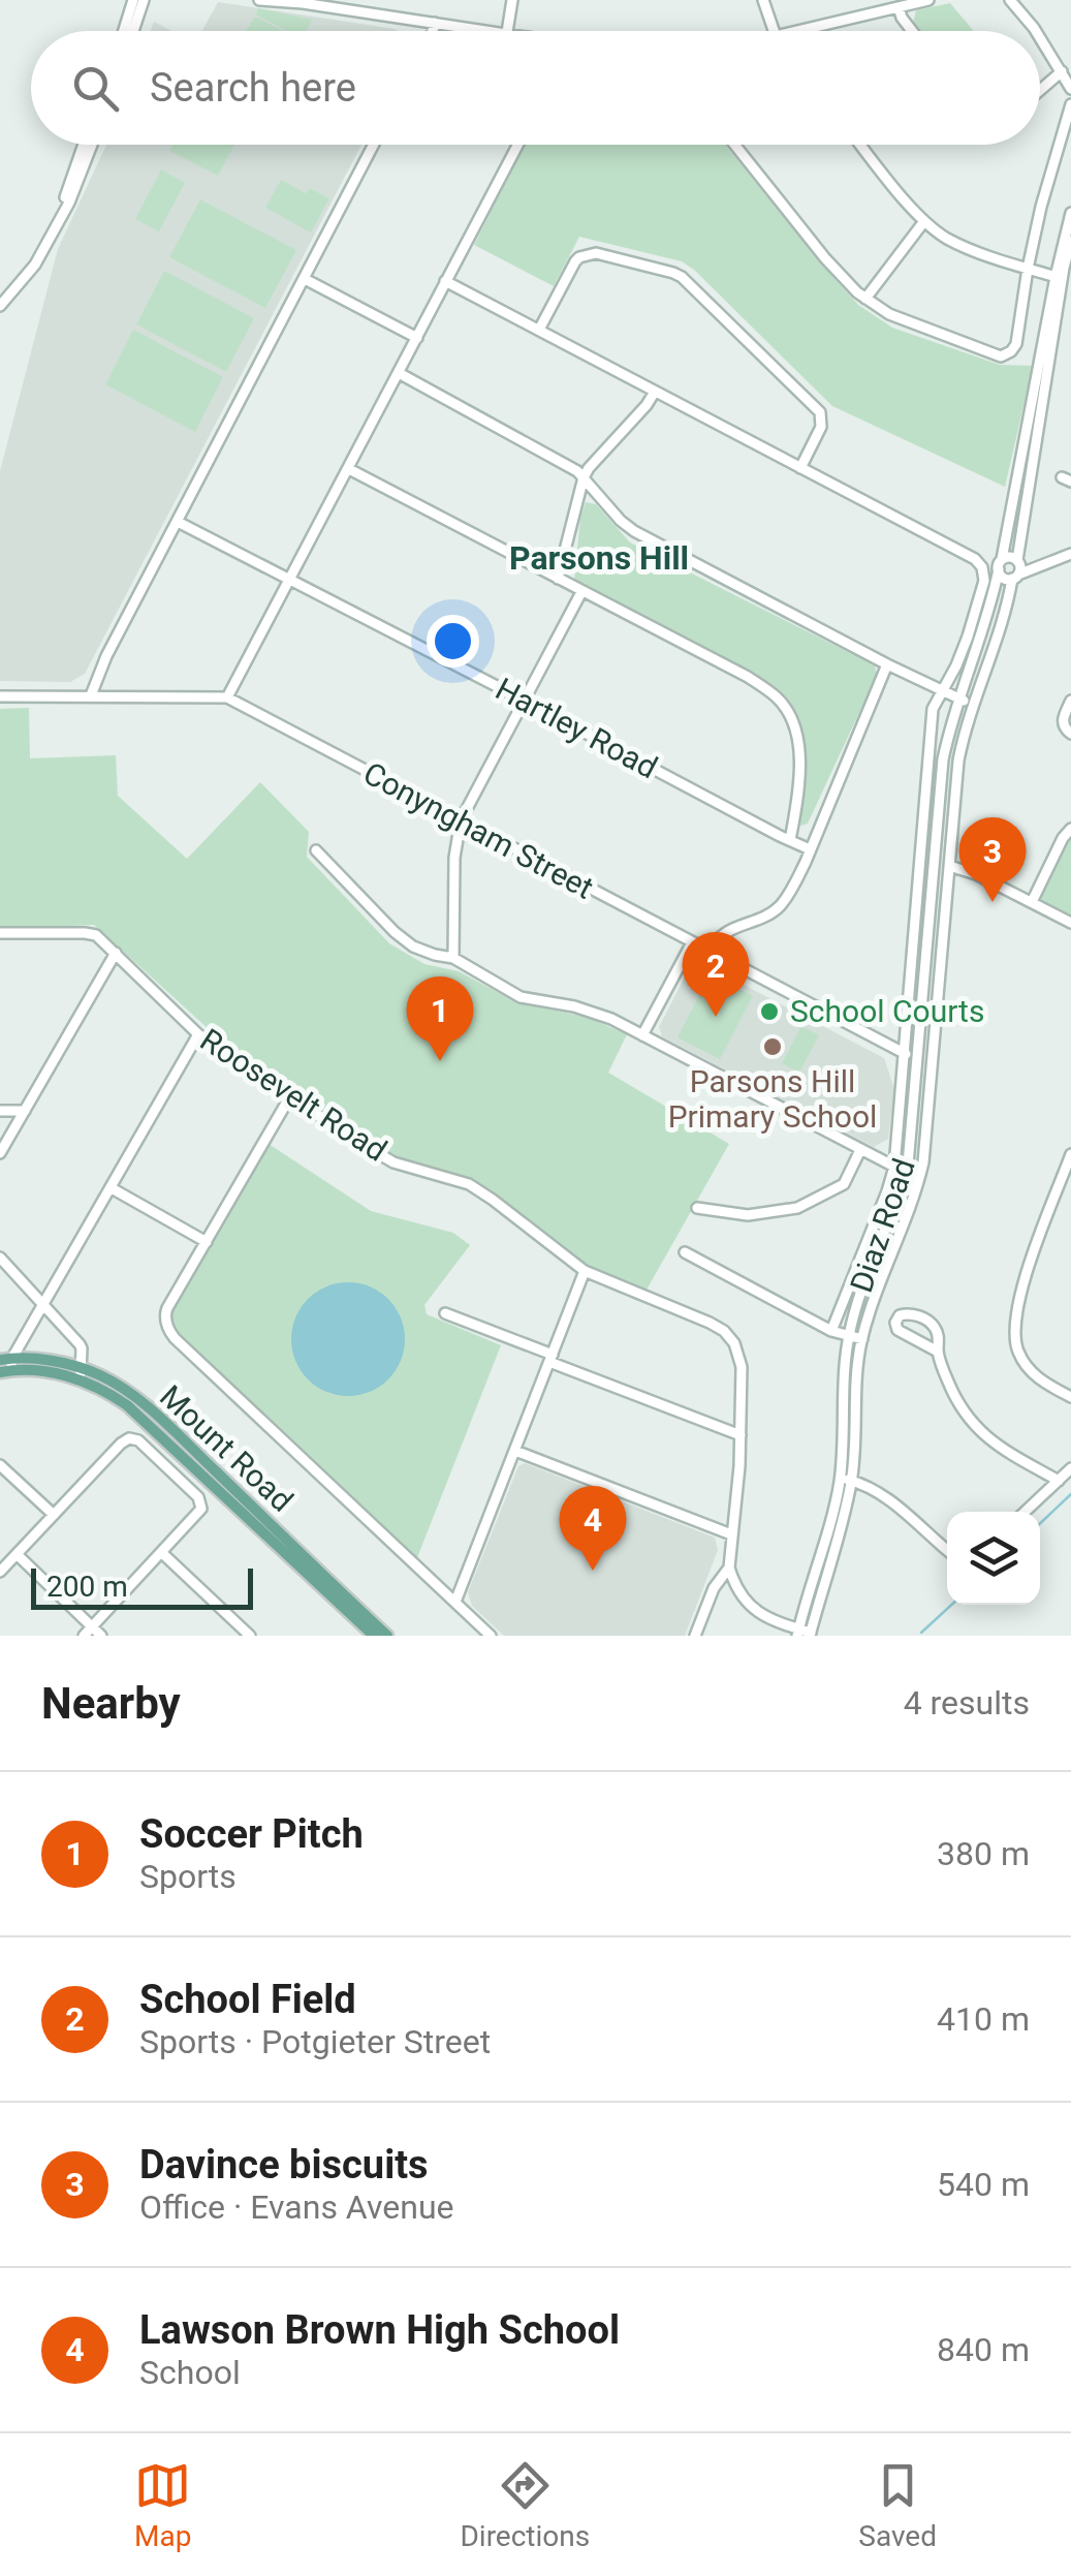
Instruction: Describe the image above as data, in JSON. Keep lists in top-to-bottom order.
{
  "streets": {
    "main road": ["Mount Road"],
    "street": [
      "Hartley Road",
      "Conyngham Street",
      "Roosevelt Road",
      "Diaz Road"
    ]
  },
  "crossings": [
    ["Conyngham Street", "Diaz Road"]
  ],
  "districts": ["Parsons Hill"],
  "places": ["School Courts", "Parsons Hill Primary School"],
  "scale_bar": "200 m",
  "page": {
    "search": "Search here",
    "pins": [
      "3",
      "2",
      "1",
      "4"
    ],
    "scale": "200 m",
    "heading": ["Nearby", "4 results"],
    "list": [
      {
        "mark": "1",
        "name": "Soccer Pitch",
        "note": "Sports",
        "value": "380 m"
      },
      {
        "mark": "2",
        "name": "School Field",
        "note": "Sports · Potgieter Street",
        "value": "410 m"
      },
      {
        "mark": "3",
        "name": "Davince biscuits",
        "note": "Office · Evans Avenue",
        "value": "540 m"
      },
      {
        "mark": "4",
        "name": "Lawson Brown High School",
        "note": "School",
        "value": "840 m"
      }
    ],
    "nav": ["Map", "Directions", "Saved"]
  }
}
